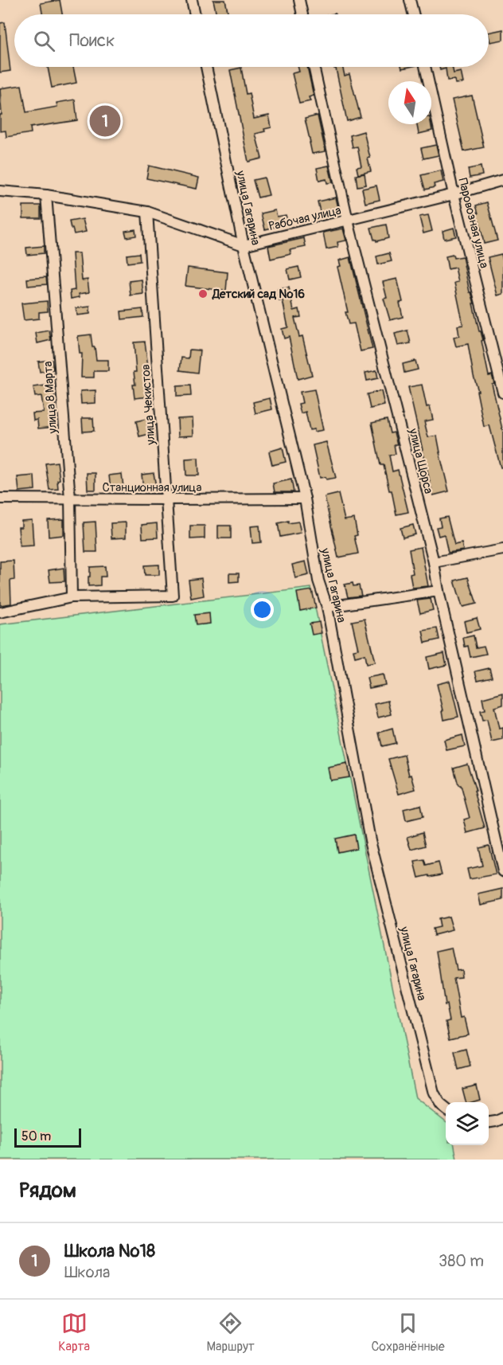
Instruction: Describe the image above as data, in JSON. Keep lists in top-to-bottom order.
{
  "streets": {
    "street": [
      "улица Гагарина",
      "Рабочая улица",
      "Паровозная улица",
      "улица 8 Марта",
      "улица Чекистов",
      "улица Щорса",
      "Станционная улица"
    ]
  },
  "crossings": [
    ["улица Гагарина", "Рабочая улица"],
    ["улица Гагарина", "Станционная улица"],
    ["Рабочая улица", "Паровозная улица"],
    ["Рабочая улица", "улица Щорса"],
    ["улица 8 Марта", "улица Чекистов"],
    ["улица 8 Марта", "Станционная улица"],
    ["улица Чекистов", "Станционная улица"]
  ],
  "places": ["Детский сад №16"],
  "scale_bar": "50 m",
  "north": "top",
  "page": {
    "search": "Поиск",
    "pins": "1",
    "scale": "50 m",
    "heading": "Рядом",
    "list": [
      {
        "mark": "1",
        "name": "Школа №18",
        "note": "Школа",
        "value": "380 m"
      }
    ],
    "nav": ["Карта", "Маршрут", "Сохранённые"]
  }
}
